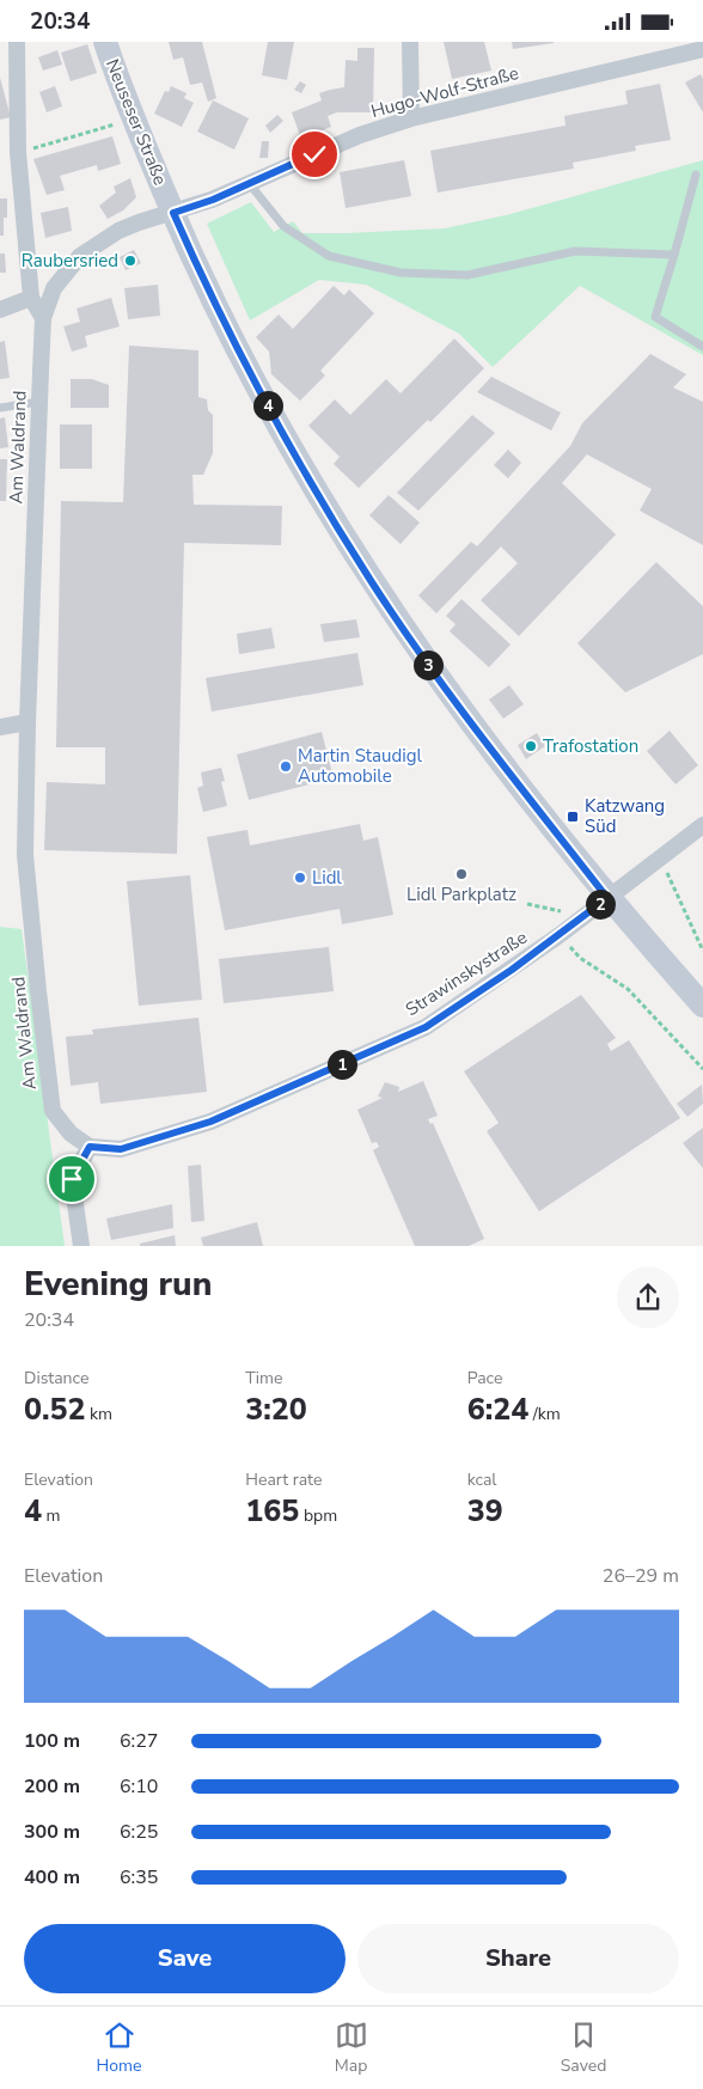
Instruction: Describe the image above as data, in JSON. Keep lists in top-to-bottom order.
{
  "streets": {
    "main road": ["Neuseser Straße"],
    "street": ["Hugo-Wolf-Straße", "Am Waldrand", "Strawinskystraße"]
  },
  "crossings": [
    ["Hugo-Wolf-Straße", "Neuseser Straße"],
    ["Hugo-Wolf-Straße", "Am Waldrand"],
    ["Neuseser Straße", "Am Waldrand"],
    ["Neuseser Straße", "Strawinskystraße"],
    ["Am Waldrand", "Strawinskystraße"]
  ],
  "places": {
    "other": [
      "Raubersried",
      "Trafostation",
      "Martin Staudigl Automobile",
      "Lidl Parkplatz",
      "Lidl"
    ],
    "transit": ["Katzwang Süd"]
  },
  "page": {
    "status": "20:34",
    "pins": [
      "4",
      "3",
      "2",
      "1"
    ],
    "heading": ["Evening run", "20:34"],
    "stats": [
      ["Distance", "0.52 km"],
      ["Time", "3:20"],
      ["Pace", "6:24 /km"],
      ["Elevation", "4 m"],
      ["Heart rate", "165 bpm"],
      ["kcal", "39"]
    ],
    "chart": ["Elevation", "26–29 m"],
    "list": [
      {
        "name": "100 m",
        "note": "6:27"
      },
      {
        "name": "200 m",
        "note": "6:10"
      },
      {
        "name": "300 m",
        "note": "6:25"
      },
      {
        "name": "400 m",
        "note": "6:35"
      }
    ],
    "buttons": ["Save", "Share"],
    "tabs": ["Home", "Map", "Saved"]
  }
}
